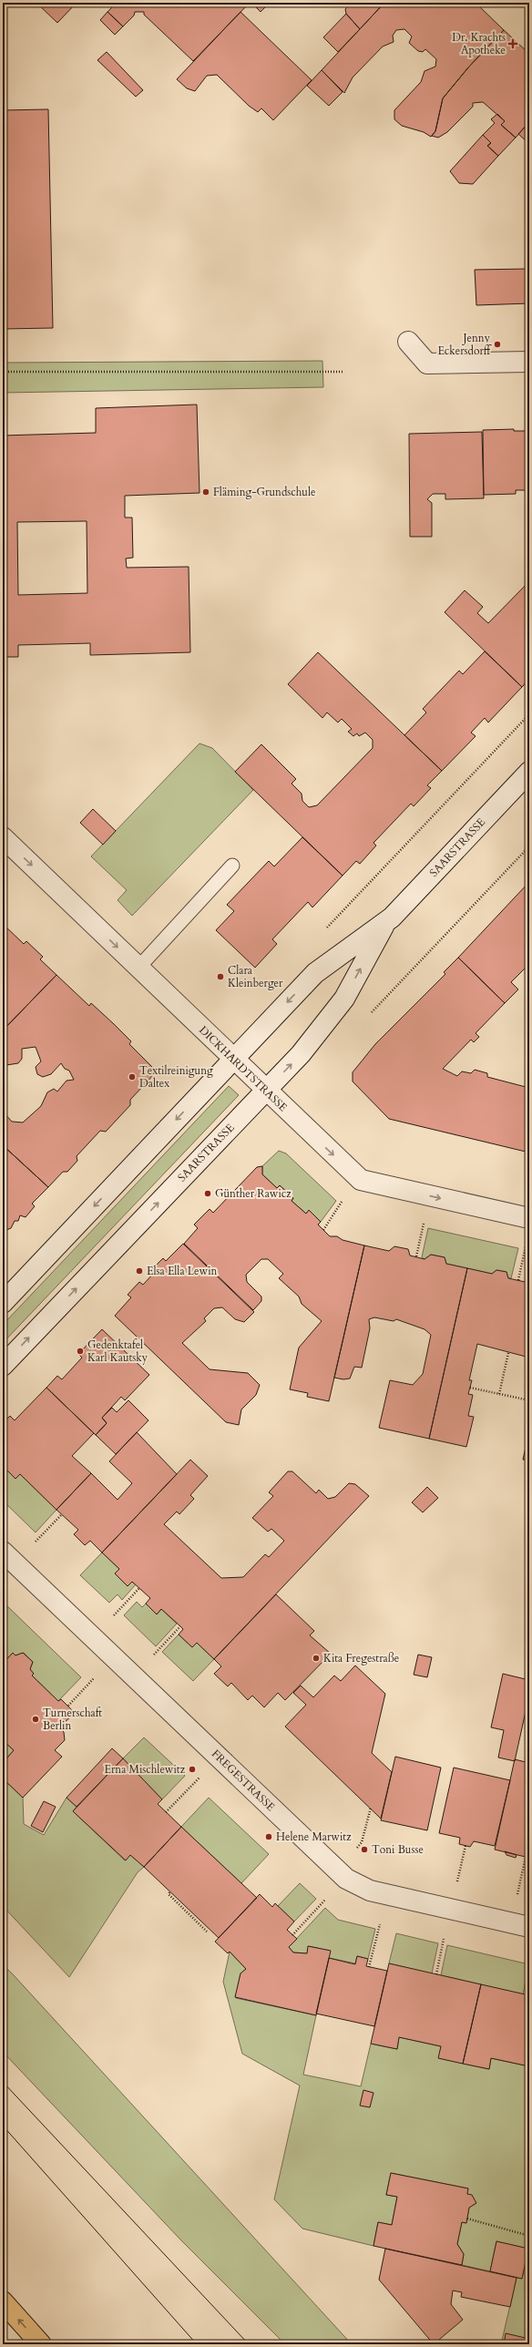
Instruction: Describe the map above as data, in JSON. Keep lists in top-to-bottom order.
{
  "streets": {
    "street": ["SAARSTRASSE", "DICKHARDTSTRASSE", "FREGESTRASSE"]
  },
  "crossings": [
    ["SAARSTRASSE", "DICKHARDTSTRASSE"]
  ],
  "one_way": ["DICKHARDTSTRASSE"],
  "places": {
    "health": ["Dr. Krachts Apotheke"],
    "other": [
      "Jenny Eckersdorff",
      "Fläming-Grundschule",
      "Clara Kleinberger",
      "Textilreinigung Daltex",
      "Günther Rawicz",
      "Elsa Ella Lewin",
      "Gedenktafel Karl Kautsky",
      "Kita Fregestraße",
      "Turnerschaft Berlin",
      "Erna Mischlewitz",
      "Helene Marwitz",
      "Toni Busse"
    ]
  }
}
